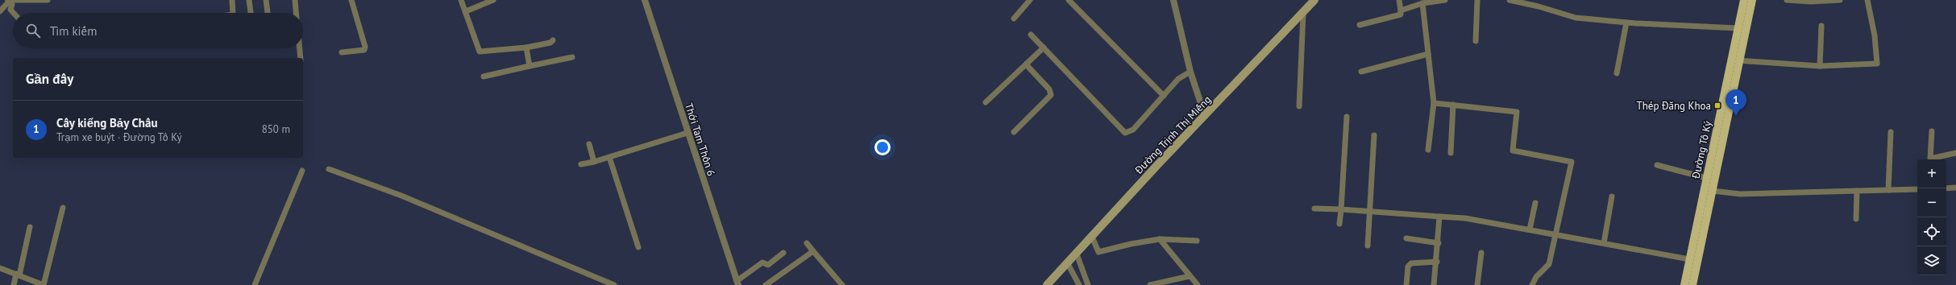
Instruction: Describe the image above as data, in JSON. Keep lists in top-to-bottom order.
{
  "streets": {
    "main road": ["Đường Trịnh Thị Miếng", "Đường Tô Ký"],
    "street": ["Thới Tam Thôn 6"]
  },
  "places": {
    "transit": ["Thép Đăng Khoa"]
  },
  "page": {
    "search": "Tìm kiếm",
    "heading": "Gần đây",
    "pins": "1",
    "list": [
      {
        "mark": "1",
        "name": "Cây kiểng Bảy Châu",
        "note": "Trạm xe buýt · Đường Tô Ký",
        "value": "850 m"
      }
    ],
    "map_buttons": ["+", "−"]
  }
}
